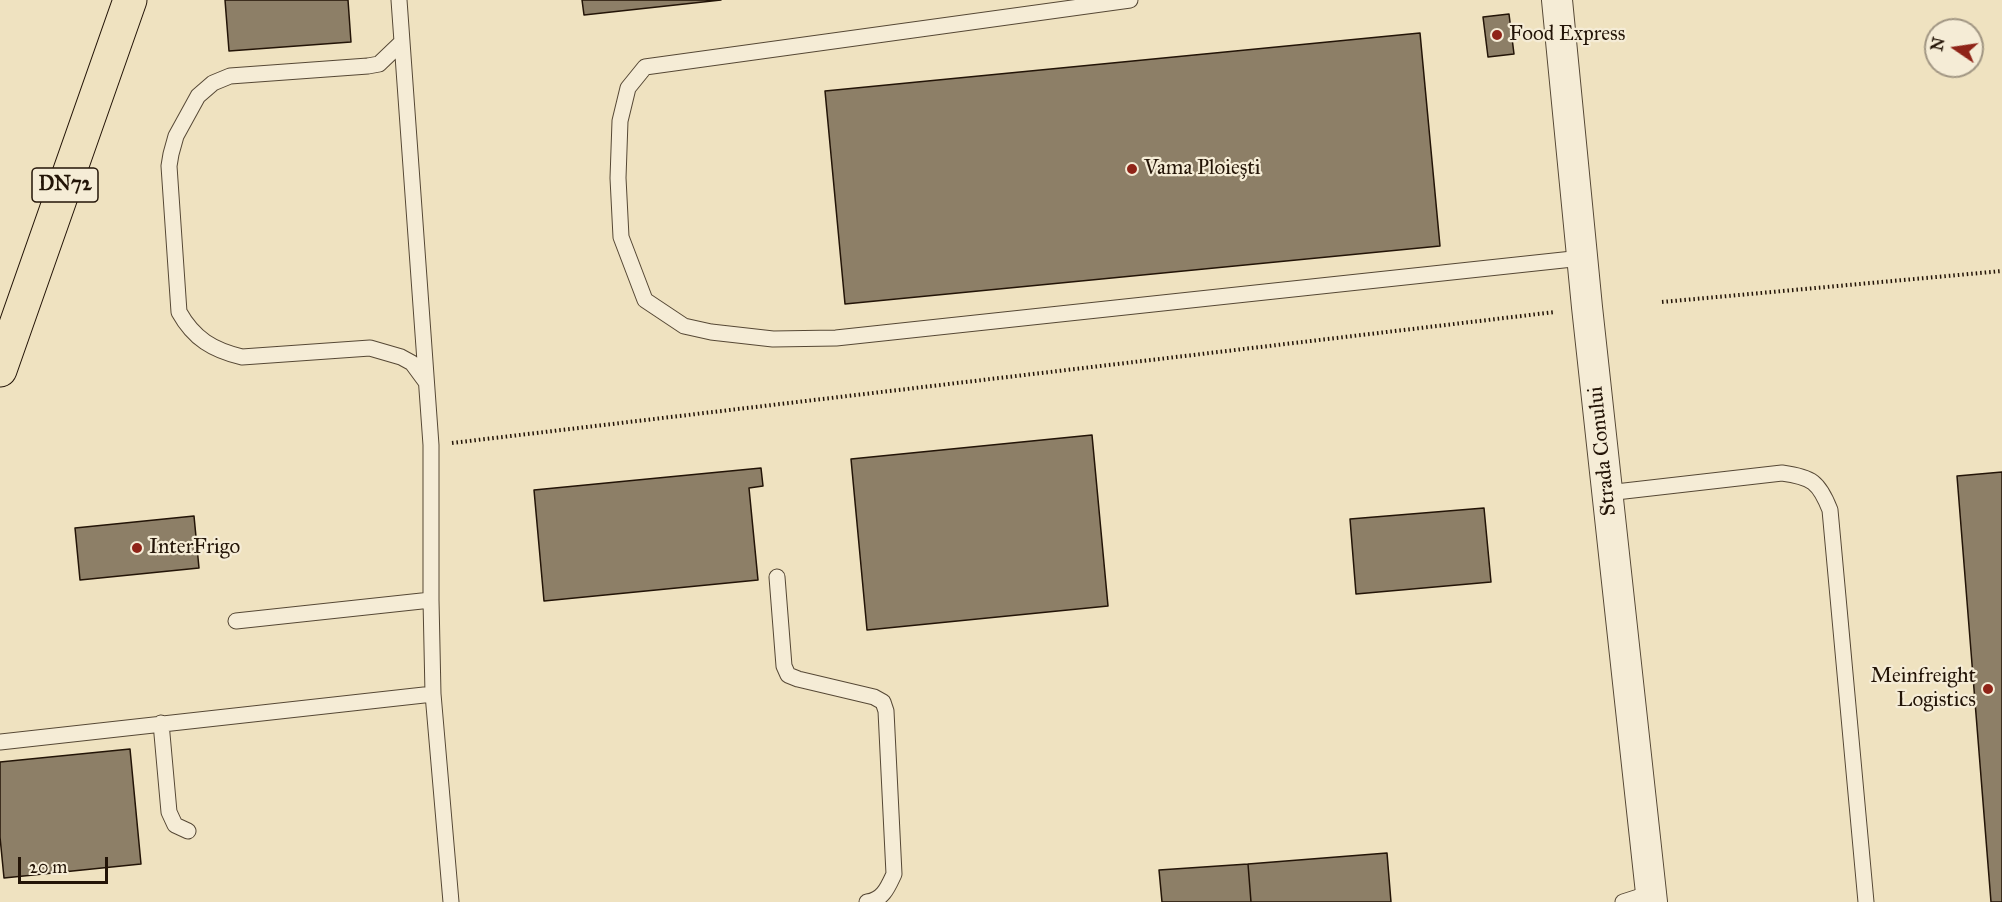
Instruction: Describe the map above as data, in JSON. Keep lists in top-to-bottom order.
{
  "streets": {
    "main road": ["DN72"],
    "street": ["Strada Conului"]
  },
  "places": [
    "Food Express",
    "Vama Ploiești",
    "InterFrigo",
    "Meinfreight Logistics"
  ],
  "scale_bar": "20 m",
  "north": "left"
}
